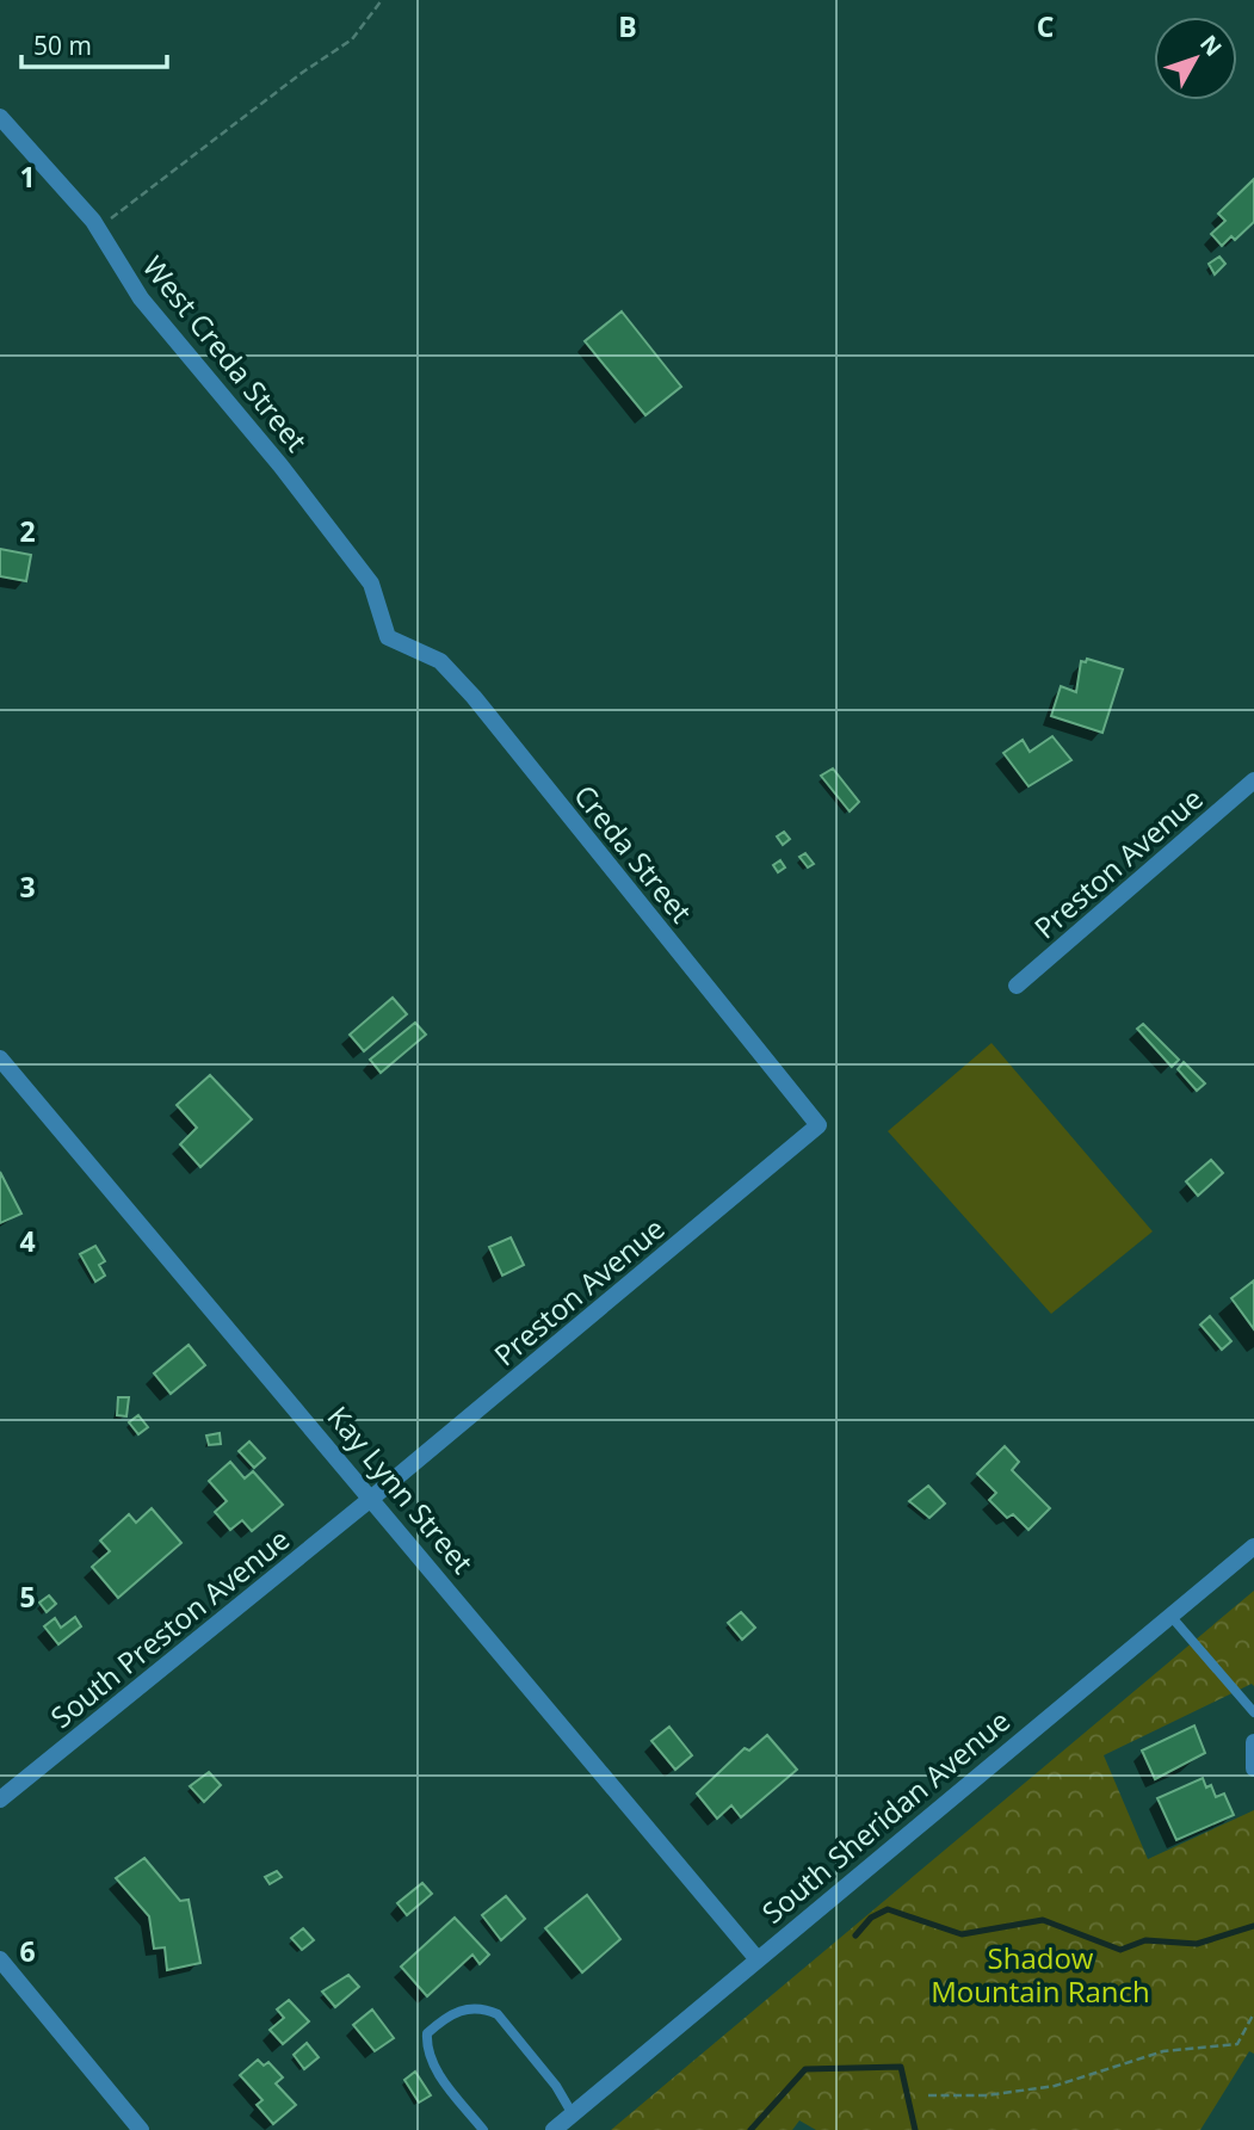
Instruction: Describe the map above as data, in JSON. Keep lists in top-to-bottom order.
{
  "streets": {
    "street": [
      "West Creda Street",
      "Creda Street",
      "Preston Avenue",
      "Kay Lynn Street",
      "South Preston Avenue",
      "South Sheridan Avenue"
    ]
  },
  "crossings": [
    ["West Creda Street", "Creda Street"],
    ["Creda Street", "Preston Avenue"],
    ["Preston Avenue", "Kay Lynn Street"],
    ["Preston Avenue", "South Preston Avenue"],
    ["Kay Lynn Street", "South Preston Avenue"],
    ["Kay Lynn Street", "South Sheridan Avenue"]
  ],
  "parks": ["Shadow Mountain Ranch"],
  "scale_bar": "50 m",
  "north": "top right",
  "grid": {
    "columns": ["B", "C"],
    "rows": [
      "1",
      "2",
      "3",
      "4",
      "5",
      "6"
    ]
  }
}
